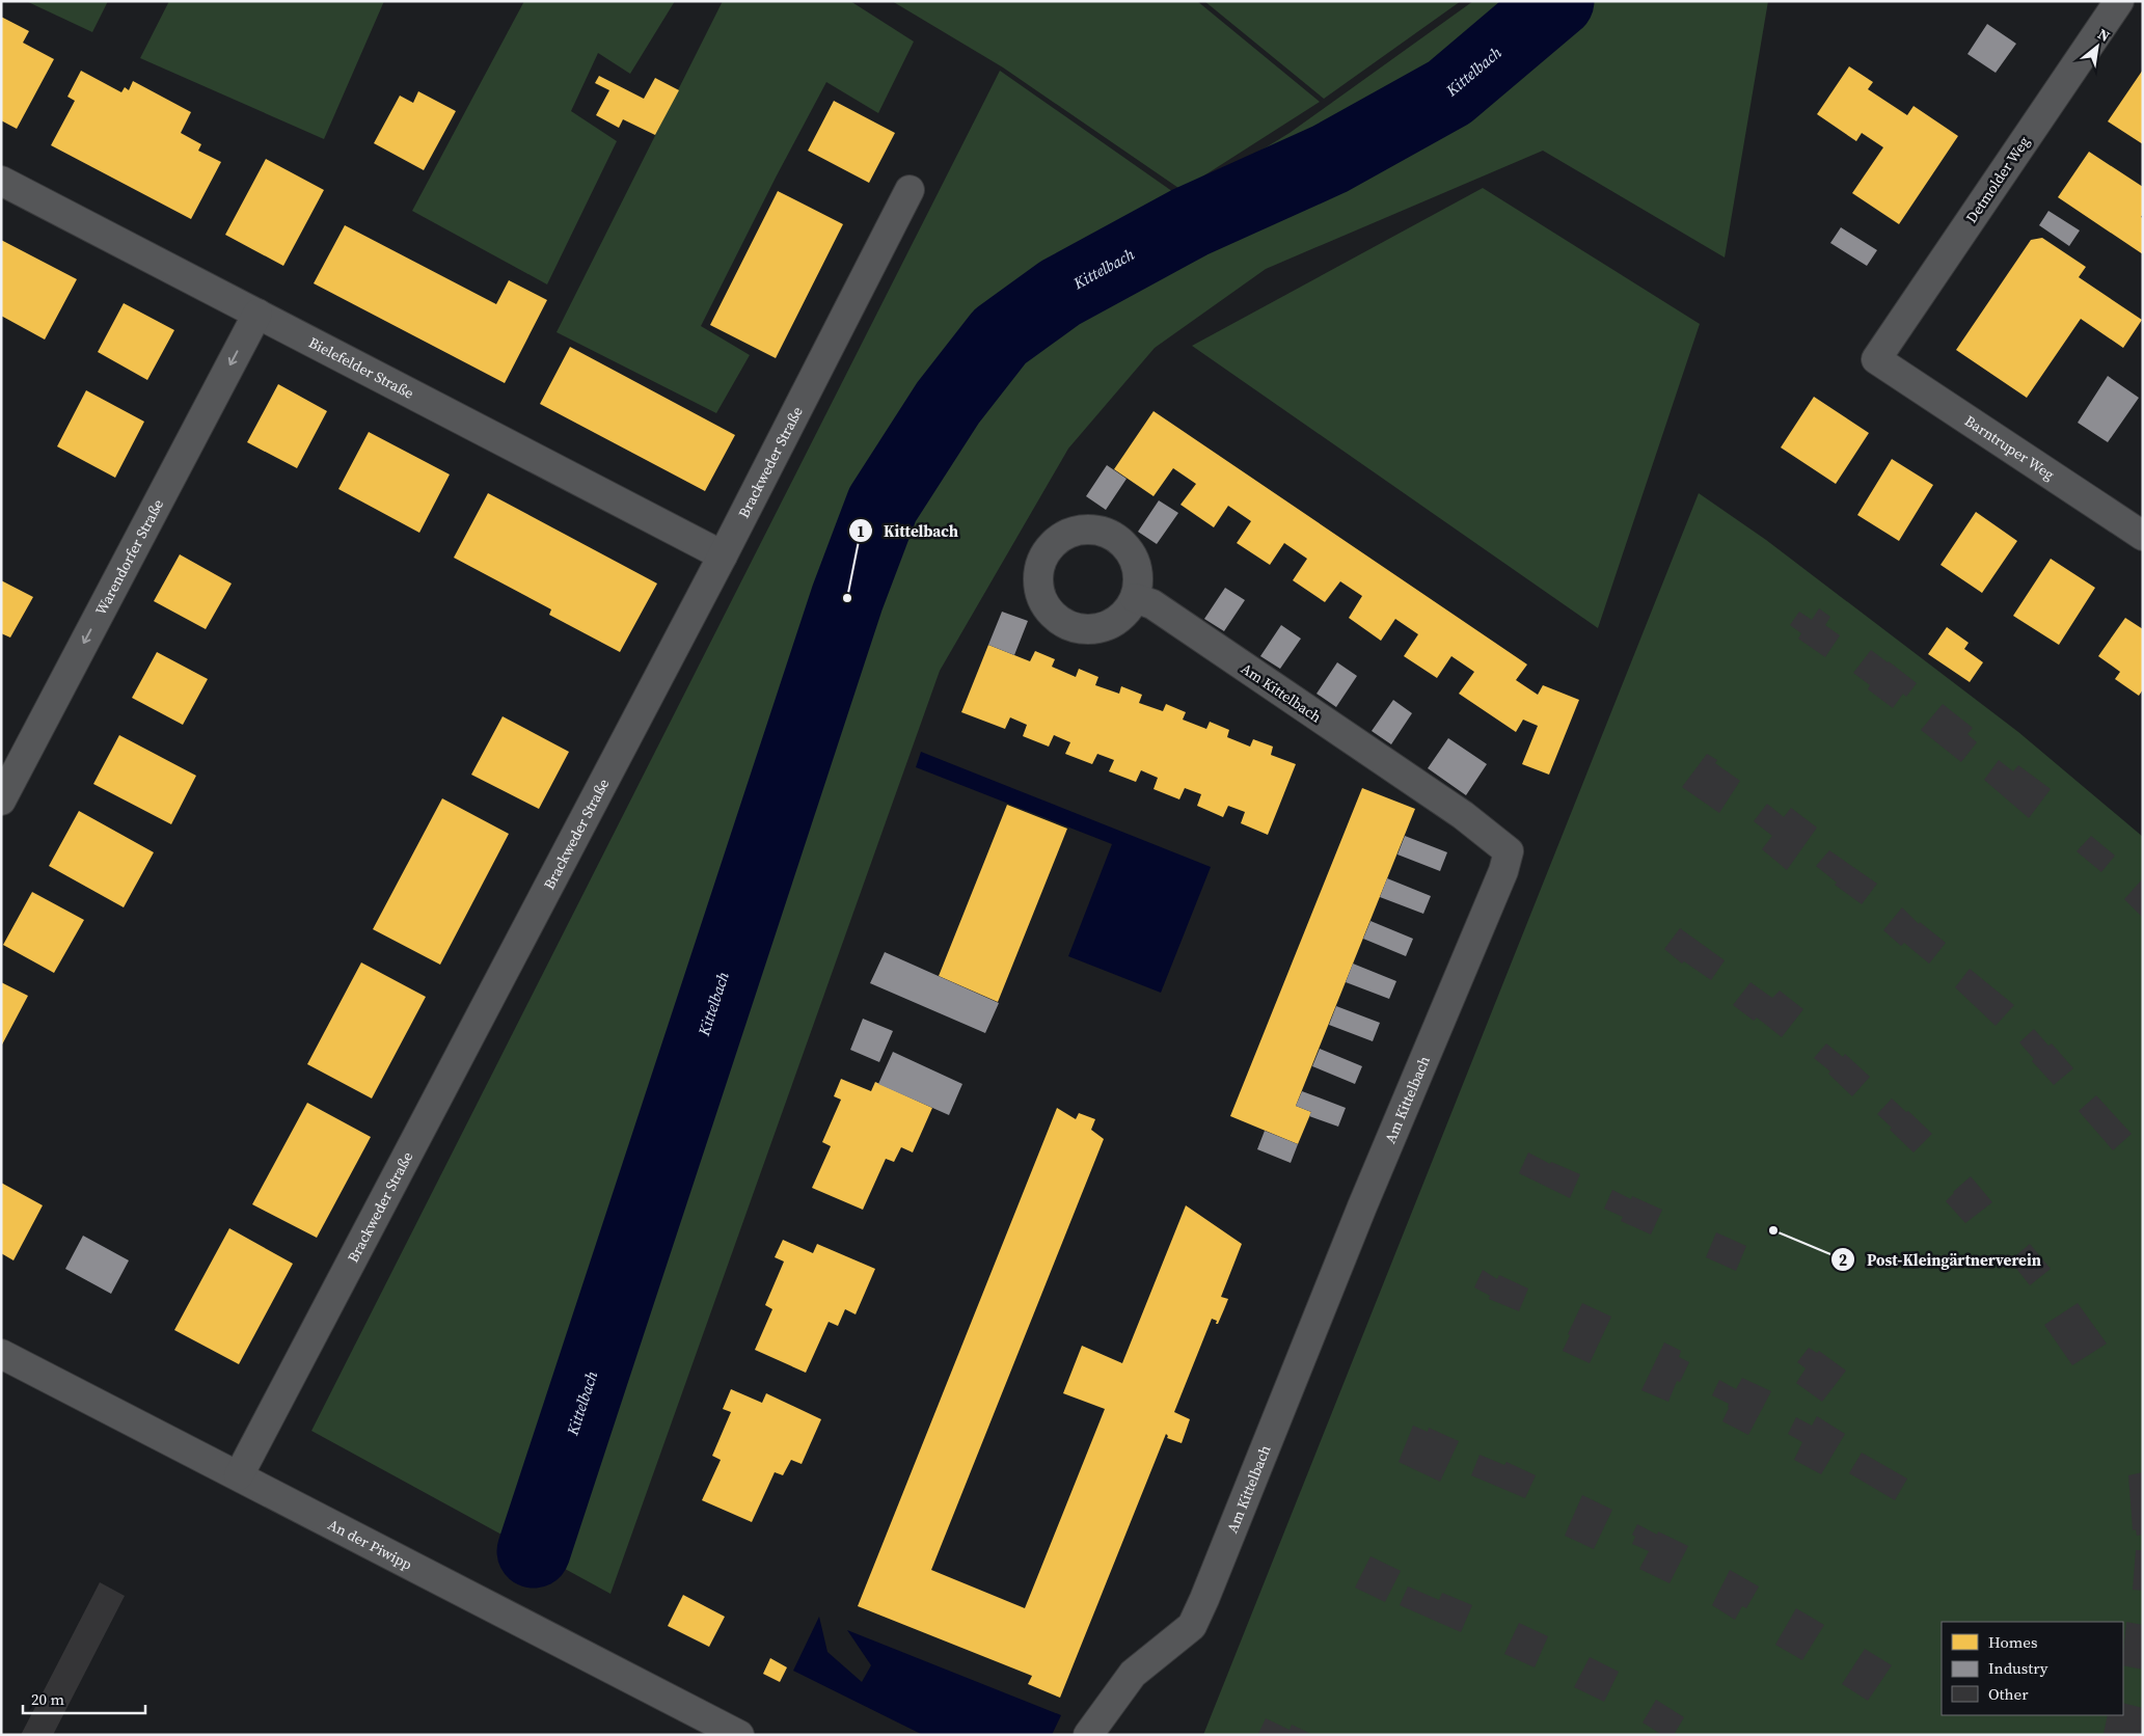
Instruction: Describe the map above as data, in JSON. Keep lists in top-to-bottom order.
{
  "streets": {
    "street": [
      "Detmolder Weg",
      "Bielefelder Straße",
      "Barntruper Weg",
      "Brackweder Straße",
      "Warendorfer Straße",
      "Am Kittelbach",
      "An der Piwipp"
    ]
  },
  "crossings": [
    ["Detmolder Weg", "Barntruper Weg"],
    ["Bielefelder Straße", "Brackweder Straße"],
    ["Bielefelder Straße", "Warendorfer Straße"],
    ["Brackweder Straße", "An der Piwipp"]
  ],
  "one_way": ["Warendorfer Straße"],
  "water": ["Kittelbach"],
  "places": ["Kittelbach", "Post-Kleingärtnerverein"],
  "legend": ["Homes", "Industry", "Other"],
  "scale_bar": "20 m",
  "north": "top right"
}
